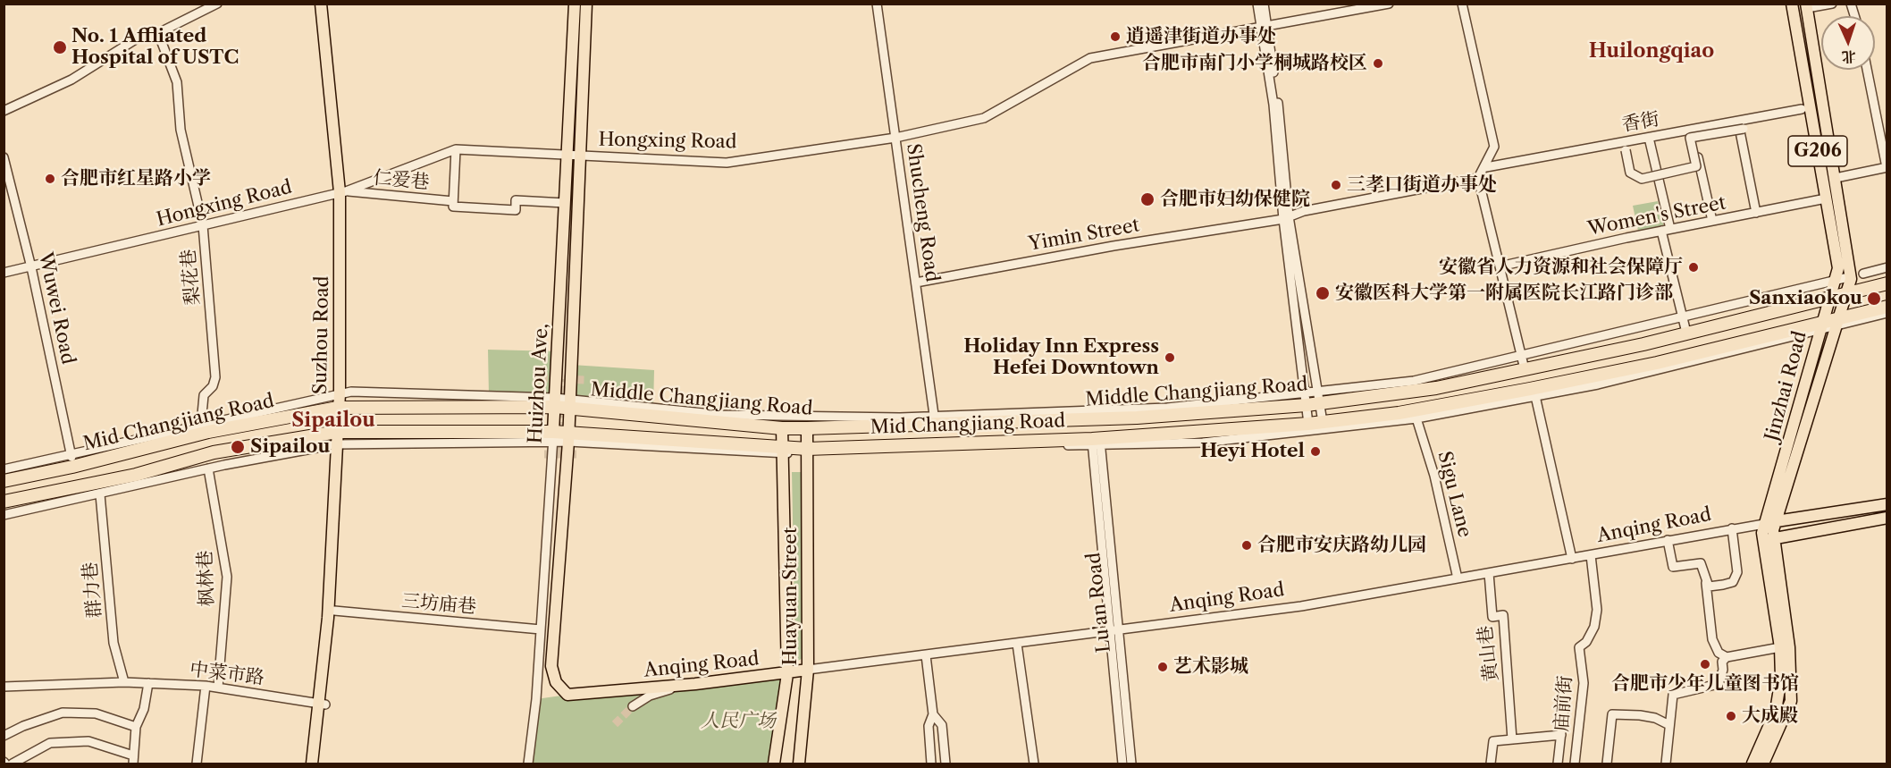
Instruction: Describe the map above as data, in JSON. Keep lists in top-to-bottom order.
{
  "streets": {
    "highway": ["Middle Changjiang Road", "Mid Changjiang Road"],
    "main road": [
      "G206",
      "Suzhou Road",
      "Huizhou Ave,",
      "Jinzhai Road",
      "Anqing Road",
      "Huayuan Street"
    ],
    "street": [
      "香街",
      "Hongxing Road",
      "仁爱巷",
      "Shucheng Road",
      "Women's Street",
      "Yimin Street",
      "梨花巷",
      "Wuwei Road",
      "Sigu Lane",
      "枫林巷",
      "群力巷",
      "Lu'an Road",
      "三坊庙巷",
      "黄山巷",
      "中菜市路",
      "庙前街"
    ]
  },
  "crossings": [
    ["Hongxing Road", "仁爱巷"],
    ["Hongxing Road", "Shucheng Road"],
    ["Hongxing Road", "梨花巷"],
    ["Hongxing Road", "Wuwei Road"],
    ["Hongxing Road", "Suzhou Road"],
    ["Hongxing Road", "Huizhou Ave,"],
    ["仁爱巷", "Suzhou Road"],
    ["仁爱巷", "Huizhou Ave,"],
    ["Shucheng Road", "Yimin Street"],
    ["Shucheng Road", "Middle Changjiang Road"],
    ["Wuwei Road", "Mid Changjiang Road"],
    ["Suzhou Road", "Mid Changjiang Road"],
    ["Suzhou Road", "三坊庙巷"],
    ["Suzhou Road", "中菜市路"],
    ["Huizhou Ave,", "Middle Changjiang Road"],
    ["Huizhou Ave,", "Mid Changjiang Road"],
    ["Huizhou Ave,", "Anqing Road"],
    ["Huizhou Ave,", "三坊庙巷"],
    ["Jinzhai Road", "Middle Changjiang Road"],
    ["Jinzhai Road", "Anqing Road"],
    ["Middle Changjiang Road", "Mid Changjiang Road"],
    ["Middle Changjiang Road", "Huayuan Street"],
    ["Mid Changjiang Road", "Huayuan Street"],
    ["Mid Changjiang Road", "Lu'an Road"],
    ["Sigu Lane", "Anqing Road"],
    ["Anqing Road", "Huayuan Street"],
    ["Anqing Road", "Lu'an Road"],
    ["Anqing Road", "黄山巷"],
    ["Anqing Road", "庙前街"],
    ["枫林巷", "中菜市路"],
    ["群力巷", "中菜市路"]
  ],
  "districts": ["Huilongqiao", "Sipailou"],
  "parks": ["人民广场"],
  "places": [
    "逍遥津街道办事处",
    "No. 1 Affliated Hospital of USTC",
    "合肥市南门小学桐城路校区",
    "合肥市红星路小学",
    "三孝口街道办事处",
    "合肥市妇幼保健院",
    "安徽省人力资源和社会保障厅",
    "安徽医科大学第一附属医院长江路门诊部",
    "Sanxiaokou",
    "Holiday Inn Express Hefei Downtown",
    "Sipailou",
    "Heyi Hotel",
    "合肥市安庆路幼儿园",
    "合肥市少年儿童图书馆",
    "艺术影城",
    "大成殿"
  ],
  "north": "bottom"
}
